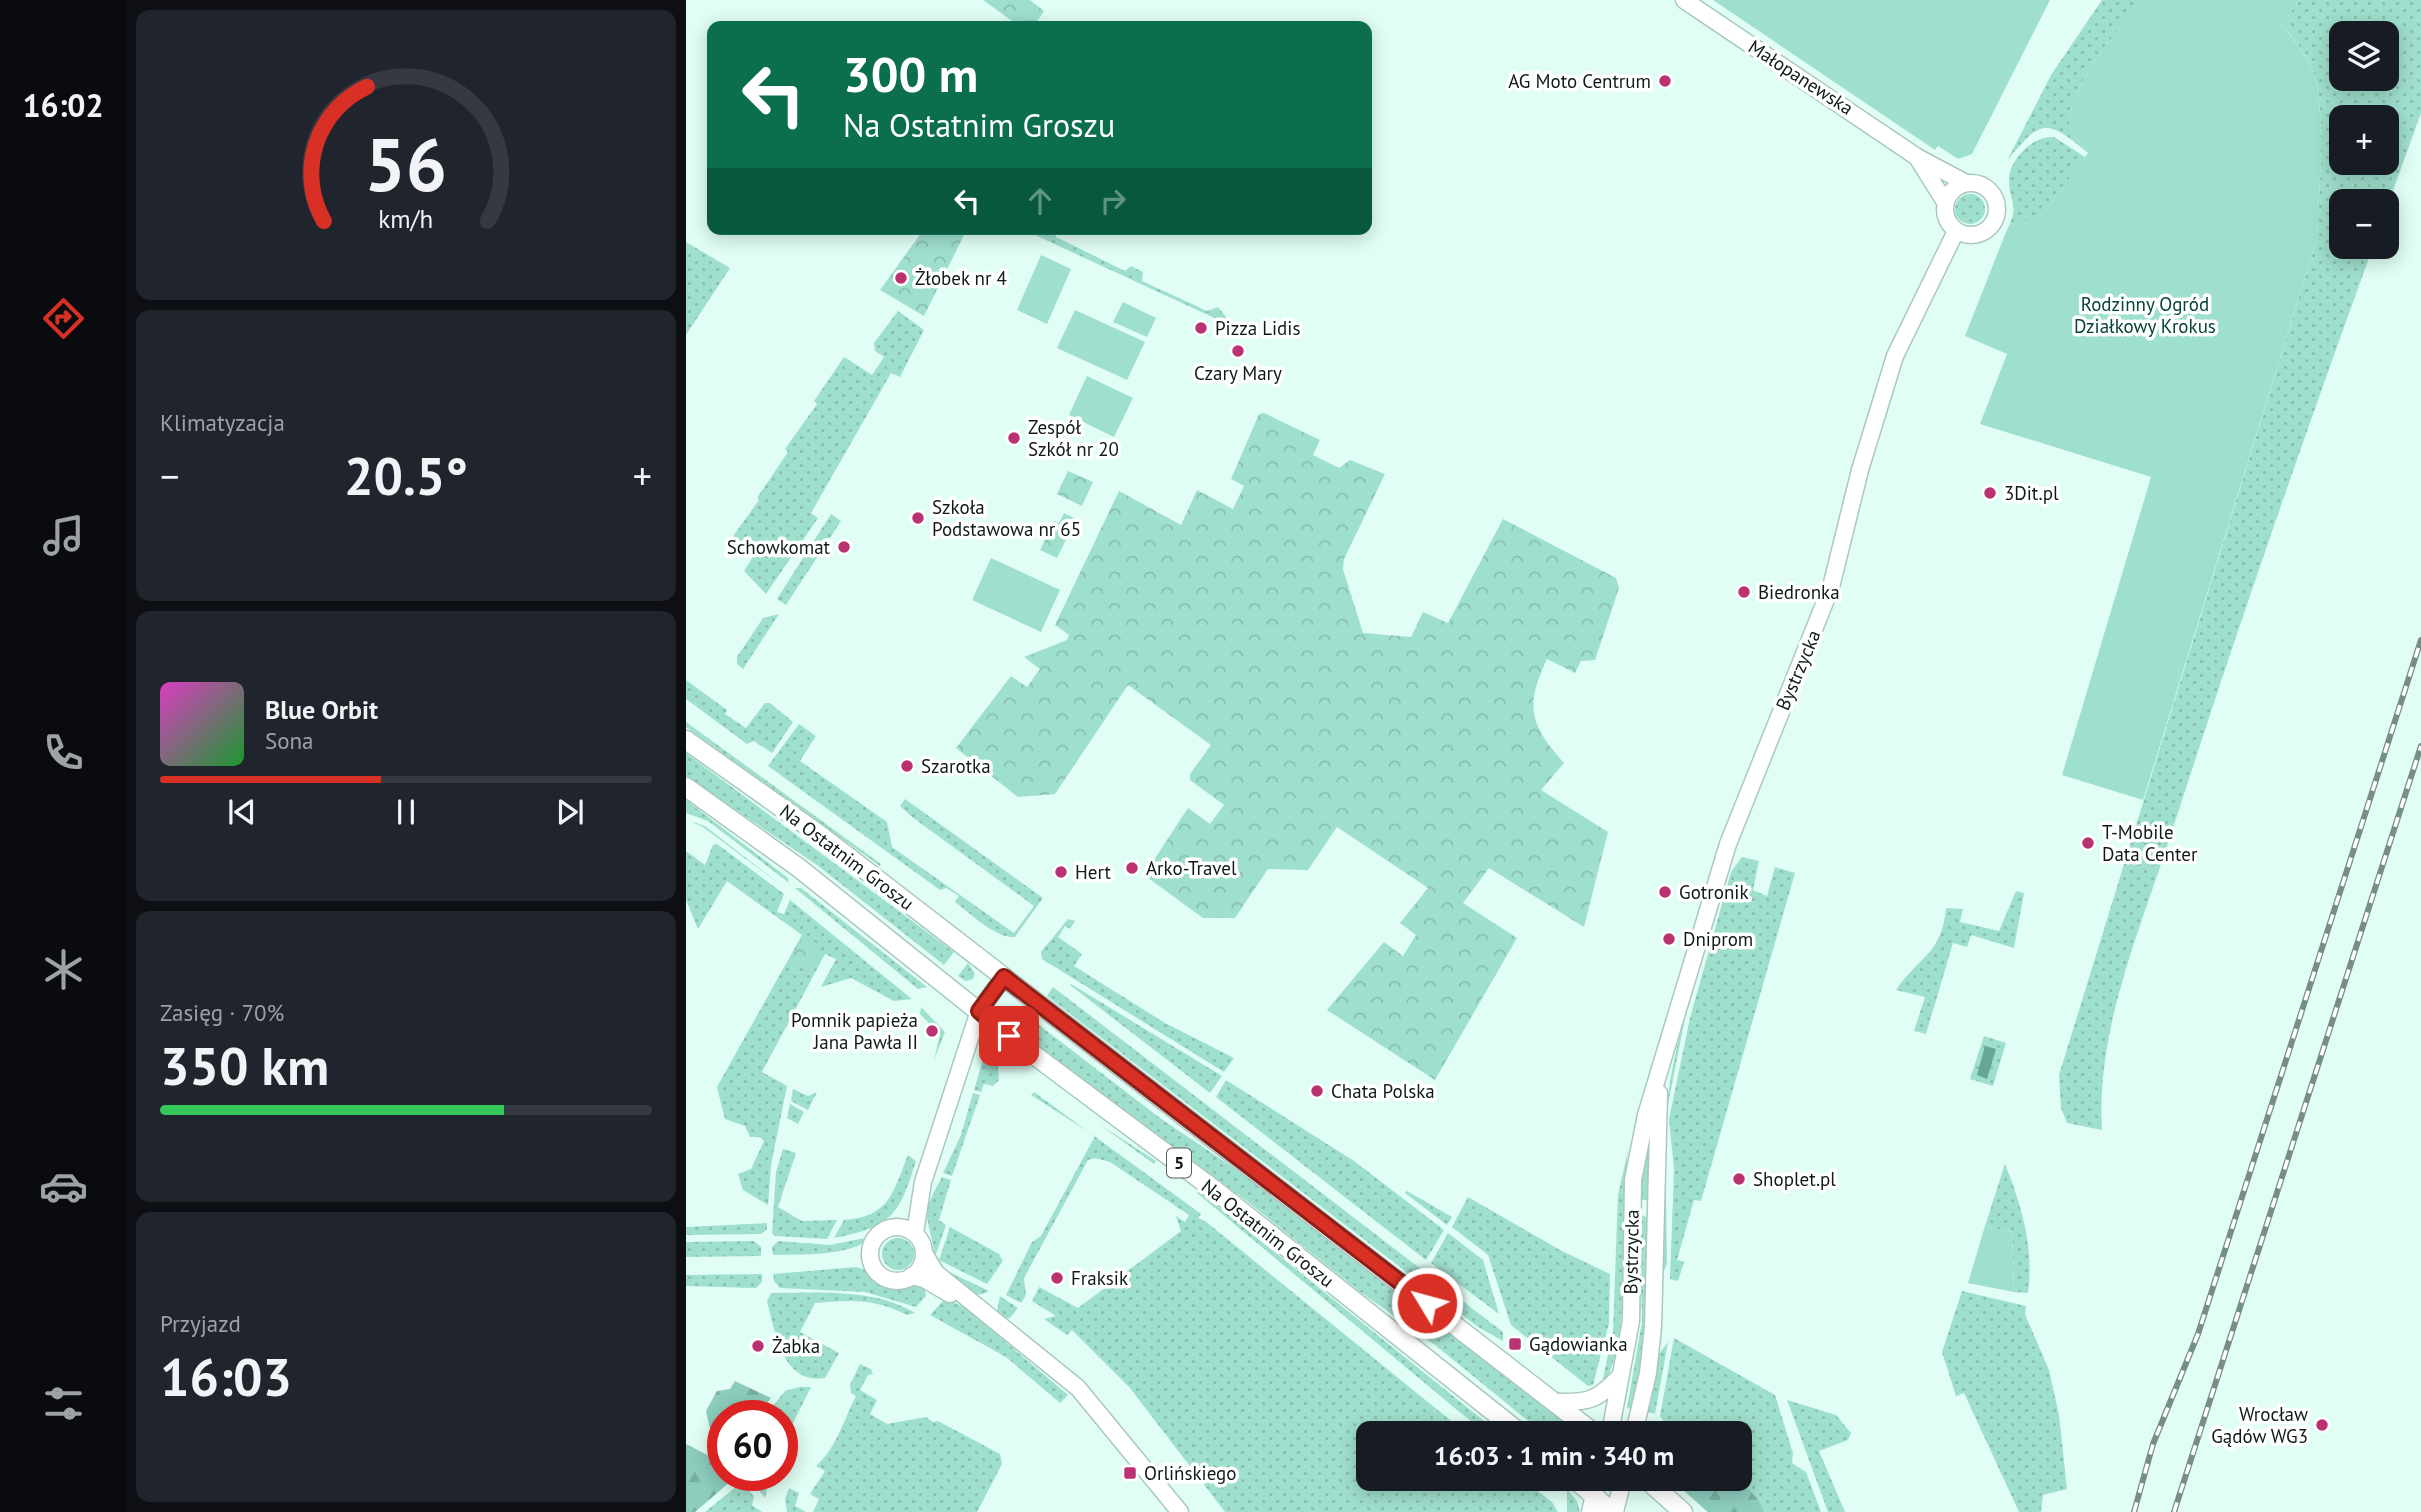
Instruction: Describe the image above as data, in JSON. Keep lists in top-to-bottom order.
{
  "streets": {
    "main road": ["Na Ostatnim Groszu", "5"],
    "street": ["Małopanewska", "Bystrzycka"]
  },
  "crossings": [
    ["Małopanewska", "Bystrzycka"]
  ],
  "parks": ["Rodzinny Ogród Działkowy Krokus"],
  "places": {
    "other": [
      "AG Moto Centrum",
      "Żłobek nr 4",
      "Pizza Lidis",
      "Czary Mary",
      "Zespół Szkół nr 20",
      "3Dit.pl",
      "Szkoła Podstawowa nr 65",
      "Schowkomat",
      "Biedronka",
      "Szarotka",
      "T-Mobile Data Center",
      "Arko-Travel",
      "Hert",
      "Gotronik",
      "Dniprom",
      "Pomnik papieża Jana Pawła II",
      "Chata Polska",
      "Shoplet.pl",
      "Fraksik",
      "Żabka",
      "Wrocław Gądów WG3"
    ],
    "transit": ["Gądowianka", "Orlińskiego"]
  },
  "page": {
    "tabs": "16:02",
    "map_buttons": ["+", "−"],
    "turn": ["300 m", "Na Ostatnim Groszu"],
    "tile": [
      "Klimatyzacja",
      ["Zasięg · 70%", "350 km"],
      ["Przyjazd", "16:03"]
    ],
    "heat": ["−", "20.5°", "+"],
    "song": ["Blue Orbit", "Sona"],
    "limit": "60",
    "trip": "16:03 · 1 min · 340 m",
    "gauge": ["56", "km/h"]
  }
}
